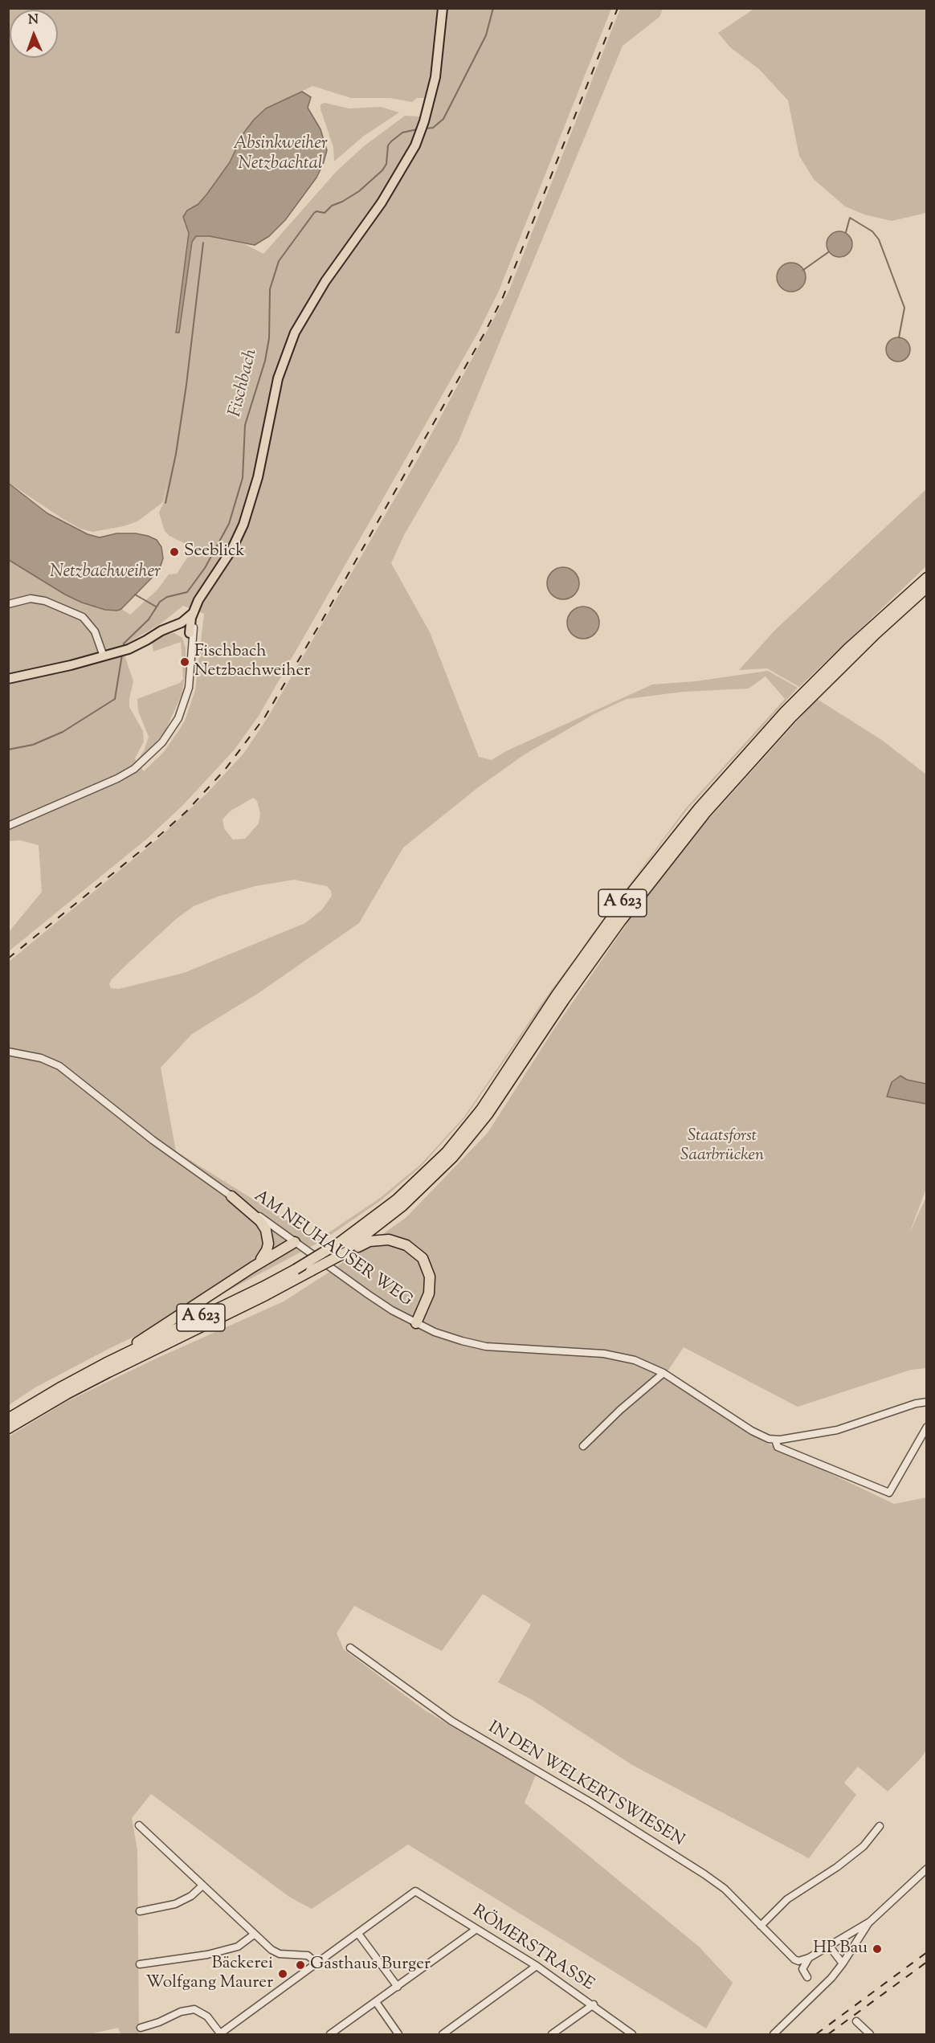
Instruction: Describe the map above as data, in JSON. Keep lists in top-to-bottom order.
{
  "streets": {
    "highway": ["A 623"],
    "street": ["AM NEUHAUSER WEG", "IN DEN WELKERTSWIESEN", "RÖMERSTRASSE"]
  },
  "water": ["Absinkweiher Netzbachtal", "Fischbach", "Netzbachweiher"],
  "parks": ["Staatsforst Saarbrücken"],
  "places": [
    "Seeblick",
    "Fischbach Netzbachweiher",
    "HP Bau",
    "Gasthaus Burger",
    "Bäckerei Wolfgang Maurer"
  ],
  "north": "top"
}
